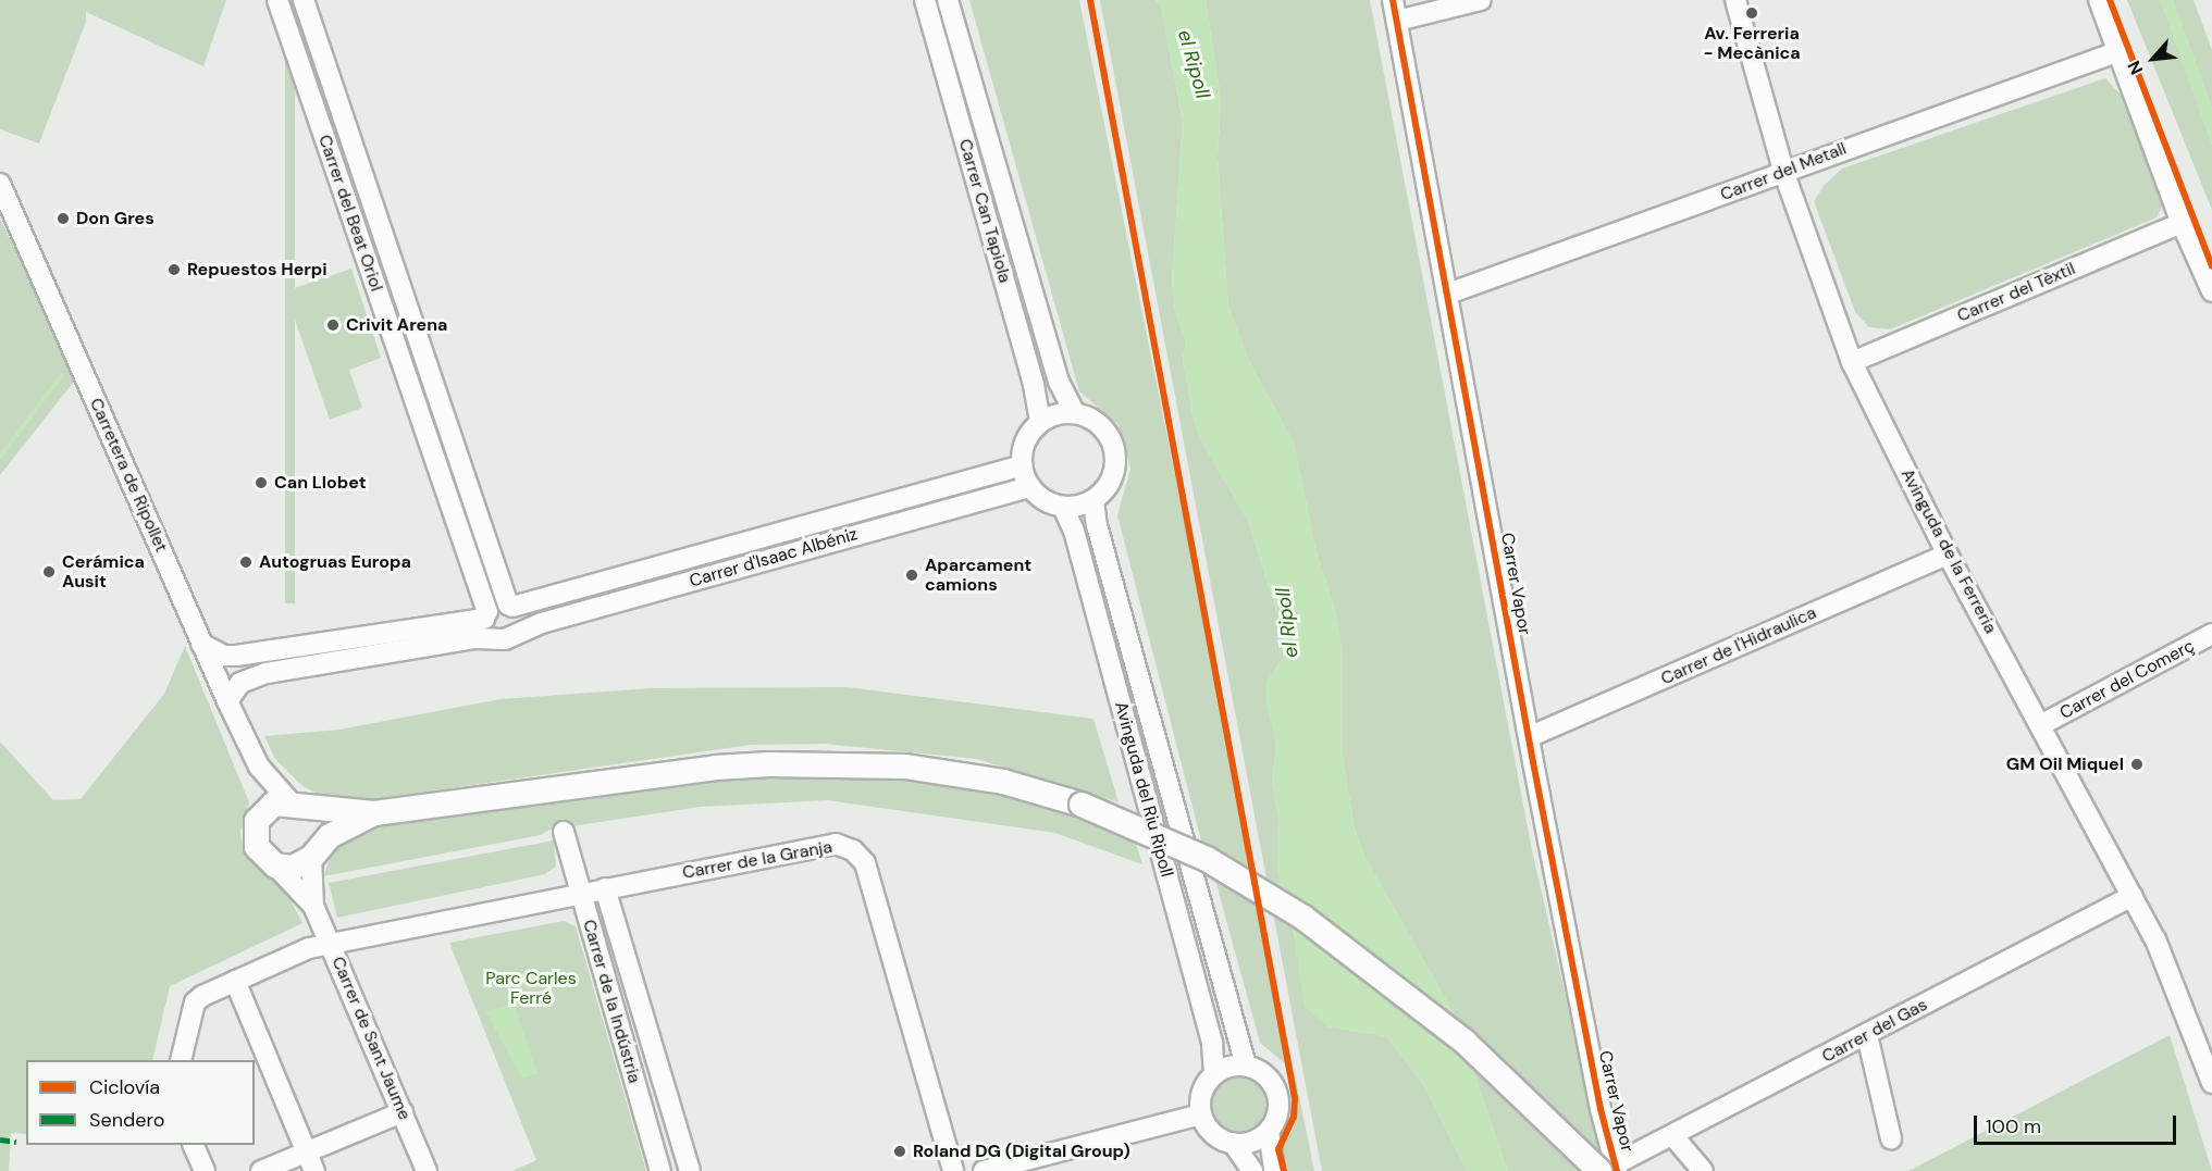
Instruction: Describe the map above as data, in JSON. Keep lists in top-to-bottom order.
{
  "streets": {
    "street": [
      "Carrer del Metall",
      "Carrer Can Tapiola",
      "Carrer del Beat Oriol",
      "Carrer del Tèxtil",
      "Carretera de Ripollet",
      "Avinguda de la Ferreria",
      "Carrer d'Isaac Albéniz",
      "Carrer Vapor",
      "Carrer de l'Hidraulica",
      "Carrer del Comerç",
      "Avinguda del Riu Ripoll",
      "Carrer de la Granja",
      "Carrer de la Indústria",
      "Carrer del Gas",
      "Carrer de Sant Jaume"
    ]
  },
  "crossings": [
    ["Carrer del Metall", "Avinguda de la Ferreria"],
    ["Carrer del Metall", "Carrer Vapor"],
    ["Carrer Can Tapiola", "Carrer d'Isaac Albéniz"],
    ["Carrer Can Tapiola", "Avinguda del Riu Ripoll"],
    ["Carrer del Beat Oriol", "Carrer d'Isaac Albéniz"],
    ["Carrer del Tèxtil", "Avinguda de la Ferreria"],
    ["Carretera de Ripollet", "Carrer d'Isaac Albéniz"],
    ["Carretera de Ripollet", "Carrer de Sant Jaume"],
    ["Avinguda de la Ferreria", "Carrer de l'Hidraulica"],
    ["Avinguda de la Ferreria", "Carrer del Comerç"],
    ["Avinguda de la Ferreria", "Carrer del Gas"],
    ["Carrer d'Isaac Albéniz", "Avinguda del Riu Ripoll"],
    ["Carrer Vapor", "Carrer de l'Hidraulica"],
    ["Carrer Vapor", "Carrer del Gas"],
    ["Carrer de la Granja", "Carrer de la Indústria"],
    ["Carrer de la Granja", "Carrer de Sant Jaume"]
  ],
  "water": ["el Ripoll"],
  "parks": ["Parc Carles Ferré"],
  "places": [
    "Av. Ferreria - Mecànica",
    "Don Gres",
    "Repuestos Herpi",
    "Crivit Arena",
    "Can Llobet",
    "Autogruas Europa",
    "Cerámica Ausit",
    "Aparcament camions",
    "GM Oil Miquel",
    "Roland DG (Digital Group)"
  ],
  "legend": ["Ciclovía", "Sendero"],
  "scale_bar": "100 m",
  "north": "bottom left"
}
